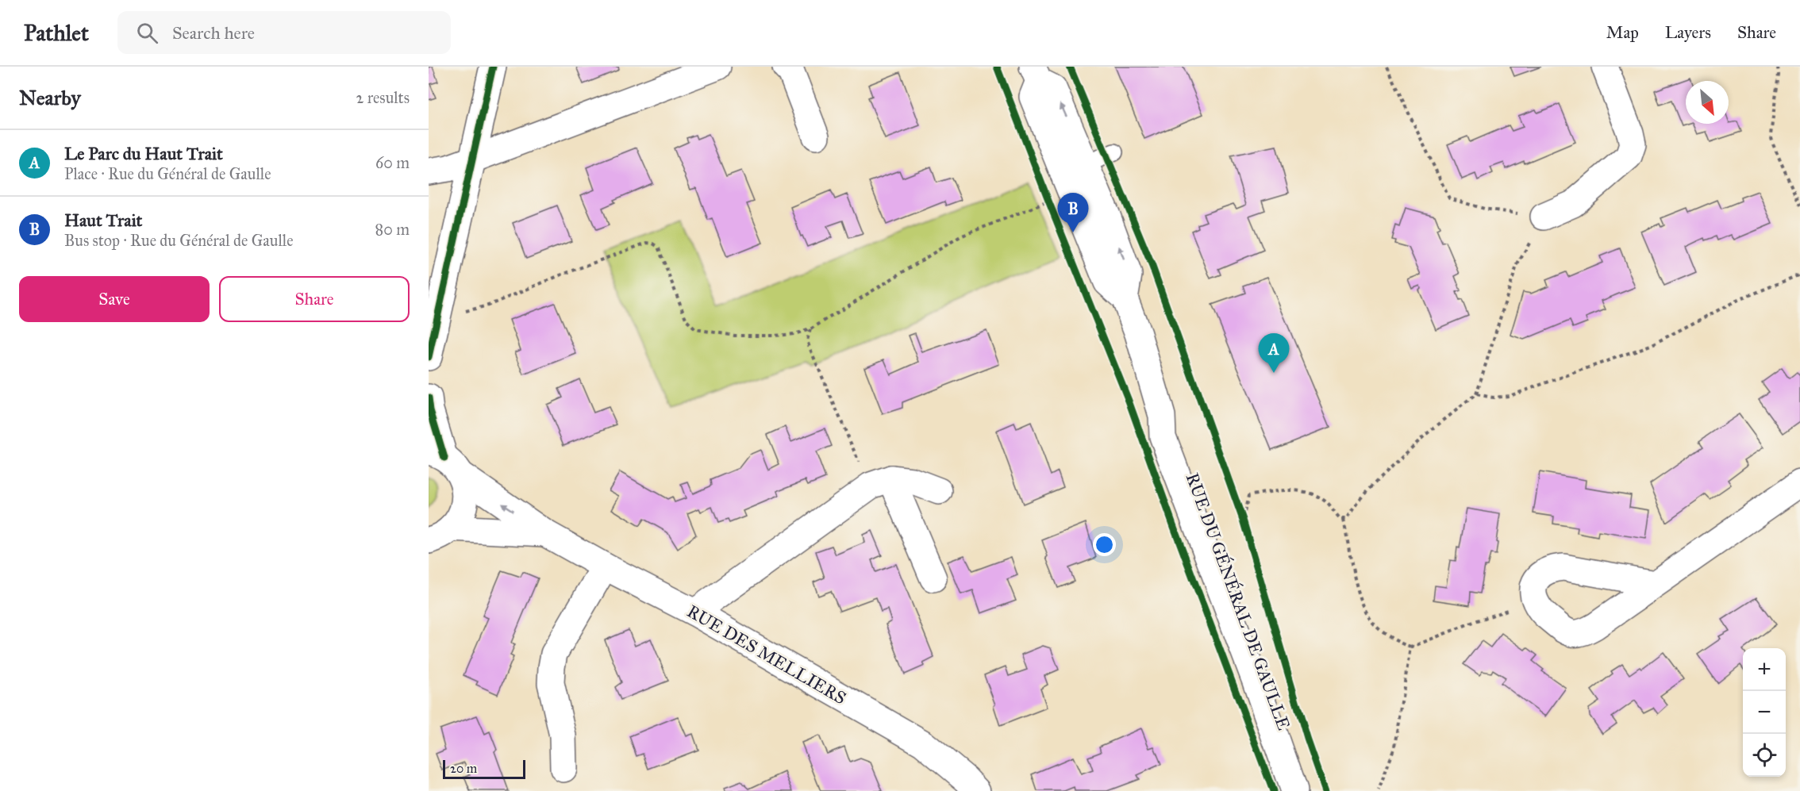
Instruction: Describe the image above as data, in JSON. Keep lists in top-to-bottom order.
{
  "streets": {
    "street": ["RUE DU GÉNÉRAL DE GAULLE", "RUE DES MELLIERS"]
  },
  "scale_bar": "20 m",
  "north": "bottom right",
  "page": {
    "header": "Pathlet",
    "search": "Search here",
    "nav": ["Map", "Layers", "Share"],
    "heading": ["Nearby", "2 results"],
    "list": [
      {
        "mark": "A",
        "name": "Le Parc du Haut Trait",
        "note": "Place · Rue du Général de Gaulle",
        "value": "60 m"
      },
      {
        "mark": "B",
        "name": "Haut Trait",
        "note": "Bus stop · Rue du Général de Gaulle",
        "value": "80 m"
      }
    ],
    "pins": ["B", "A"],
    "buttons": ["Save", "Share"],
    "map_buttons": ["+", "−"],
    "scale": "20 m"
  }
}
